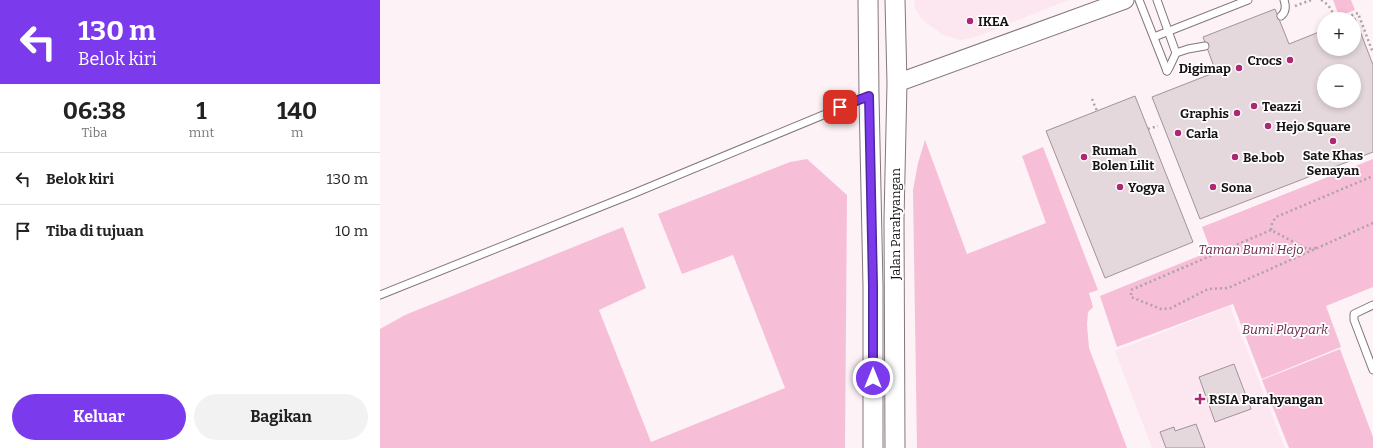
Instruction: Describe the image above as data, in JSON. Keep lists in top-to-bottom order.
{
  "streets": {
    "main road": ["Jalan Parahyangan"]
  },
  "parks": ["Taman Bumi Hejo", "Bumi Playpark"],
  "places": {
    "other": [
      "IKEA",
      "Crocs",
      "Digimap",
      "Teazzi",
      "Graphis",
      "Hejo Square",
      "Carla",
      "Sate Khas Senayan",
      "Rumah Bolen Lilit",
      "Be.bob",
      "Yogya",
      "Sona"
    ],
    "health": ["RSIA Parahyangan"]
  },
  "page": {
    "turn": ["130 m", "Belok kiri"],
    "map_buttons": ["+", "−"],
    "eta": [
      "06:38",
      "Tiba",
      "1",
      "mnt",
      "140",
      "m"
    ],
    "list": [
      {
        "name": "Belok kiri",
        "value": "130 m"
      },
      {
        "name": "Tiba di tujuan",
        "value": "10 m"
      }
    ],
    "buttons": ["Keluar", "Bagikan"]
  }
}
